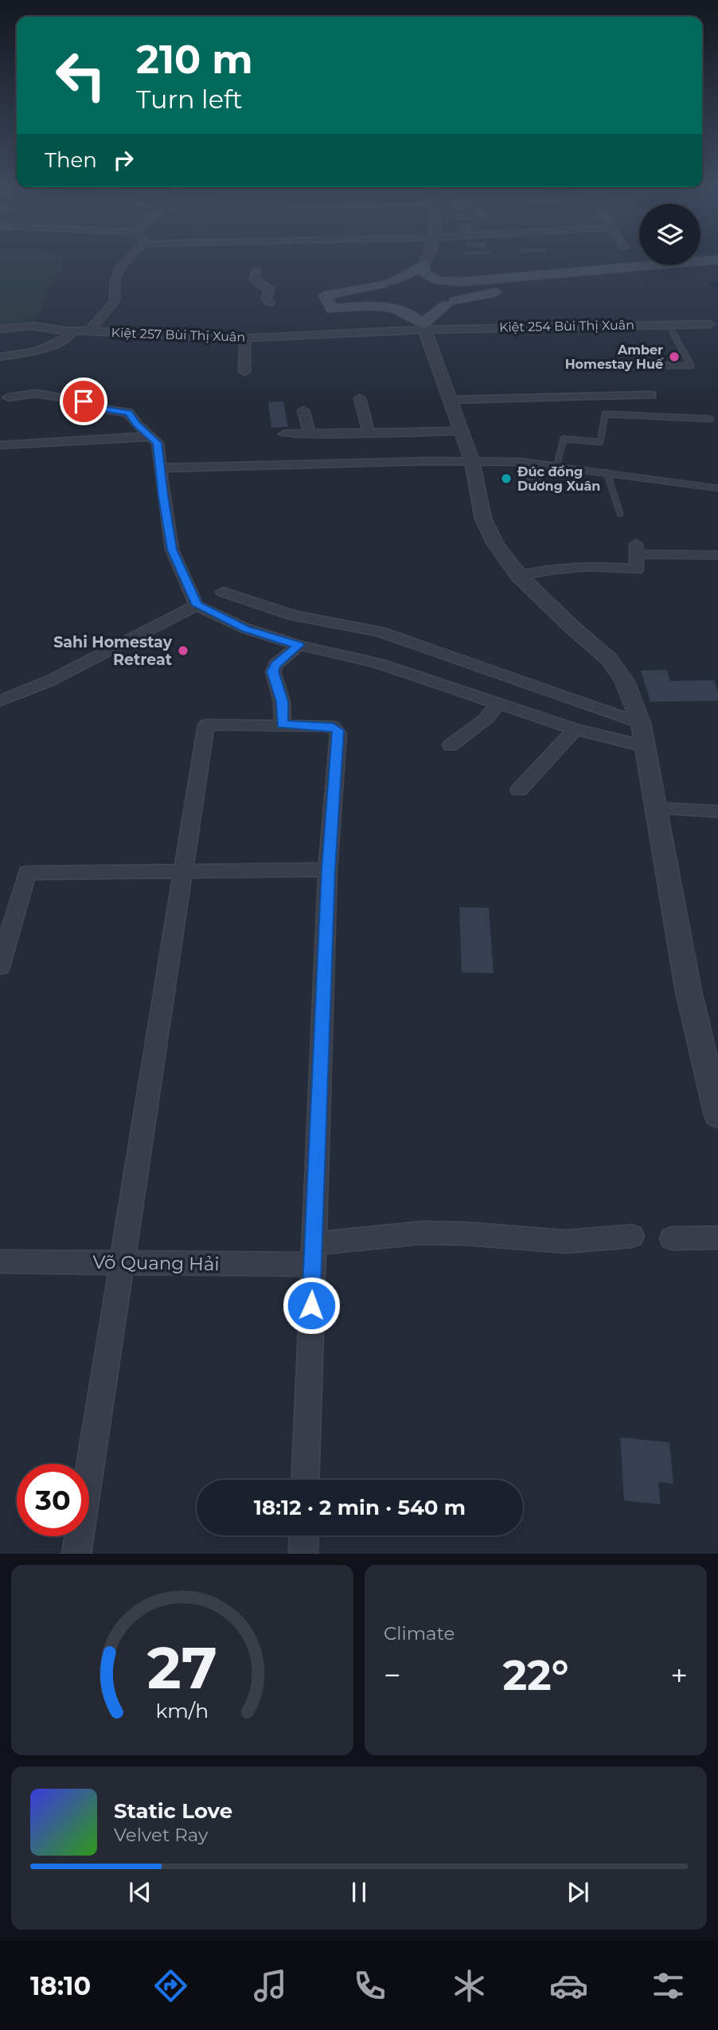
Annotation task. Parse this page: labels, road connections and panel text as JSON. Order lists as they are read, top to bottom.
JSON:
{
  "streets": {
    "street": ["Kiệt 254 Bùi Thị Xuân", "Kiệt 257 Bùi Thị Xuân", "Võ Quang Hải"]
  },
  "crossings": [
    ["Kiệt 254 Bùi Thị Xuân", "Kiệt 257 Bùi Thị Xuân"]
  ],
  "places": ["Amber Homestay Huế", "Đúc đồng Dương Xuân", "Sahi Homestay Retreat"],
  "page": {
    "turn": ["210 m", "Turn left"],
    "then": "Then",
    "limit": "30",
    "trip": "18:12 · 2 min · 540 m",
    "tile": "Climate",
    "heat": ["−", "22°", "+"],
    "song": ["Static Love", "Velvet Ray"],
    "tabs": "18:10",
    "gauge": ["27", "km/h"]
  }
}
